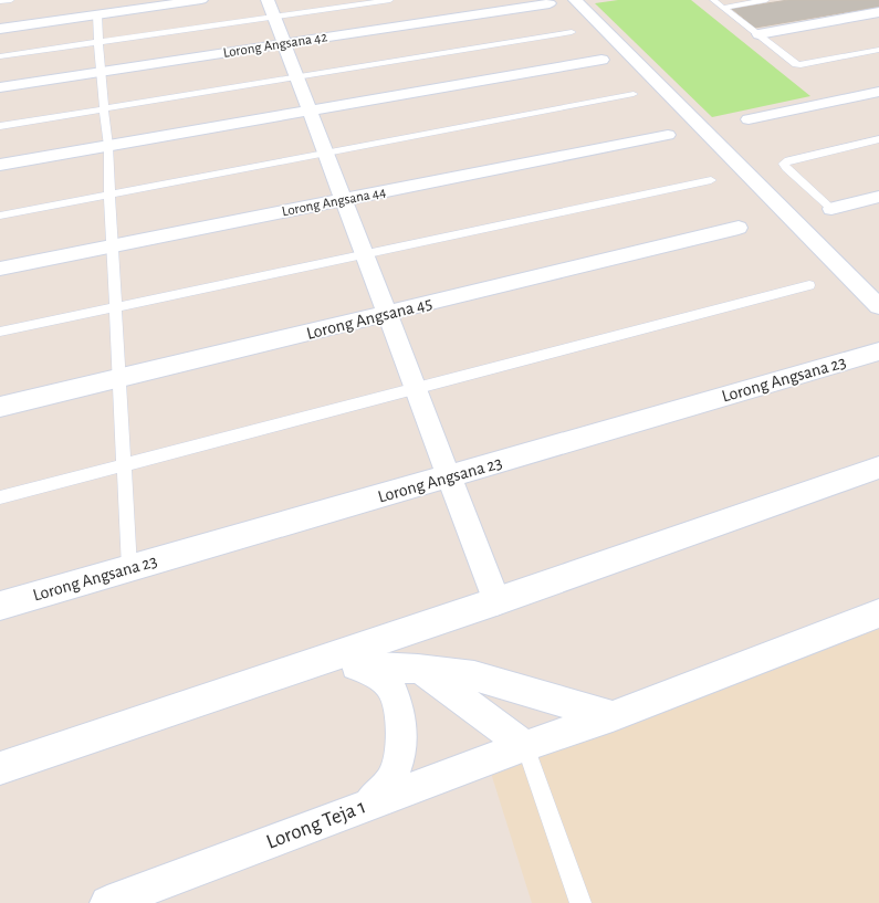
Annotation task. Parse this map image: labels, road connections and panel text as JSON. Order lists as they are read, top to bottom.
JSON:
{
  "streets": {
    "street": [
      "Lorong Angsana 42",
      "Lorong Angsana 44",
      "Lorong Angsana 45",
      "Lorong Angsana 23",
      "Lorong Teja 1"
    ]
  }
}
